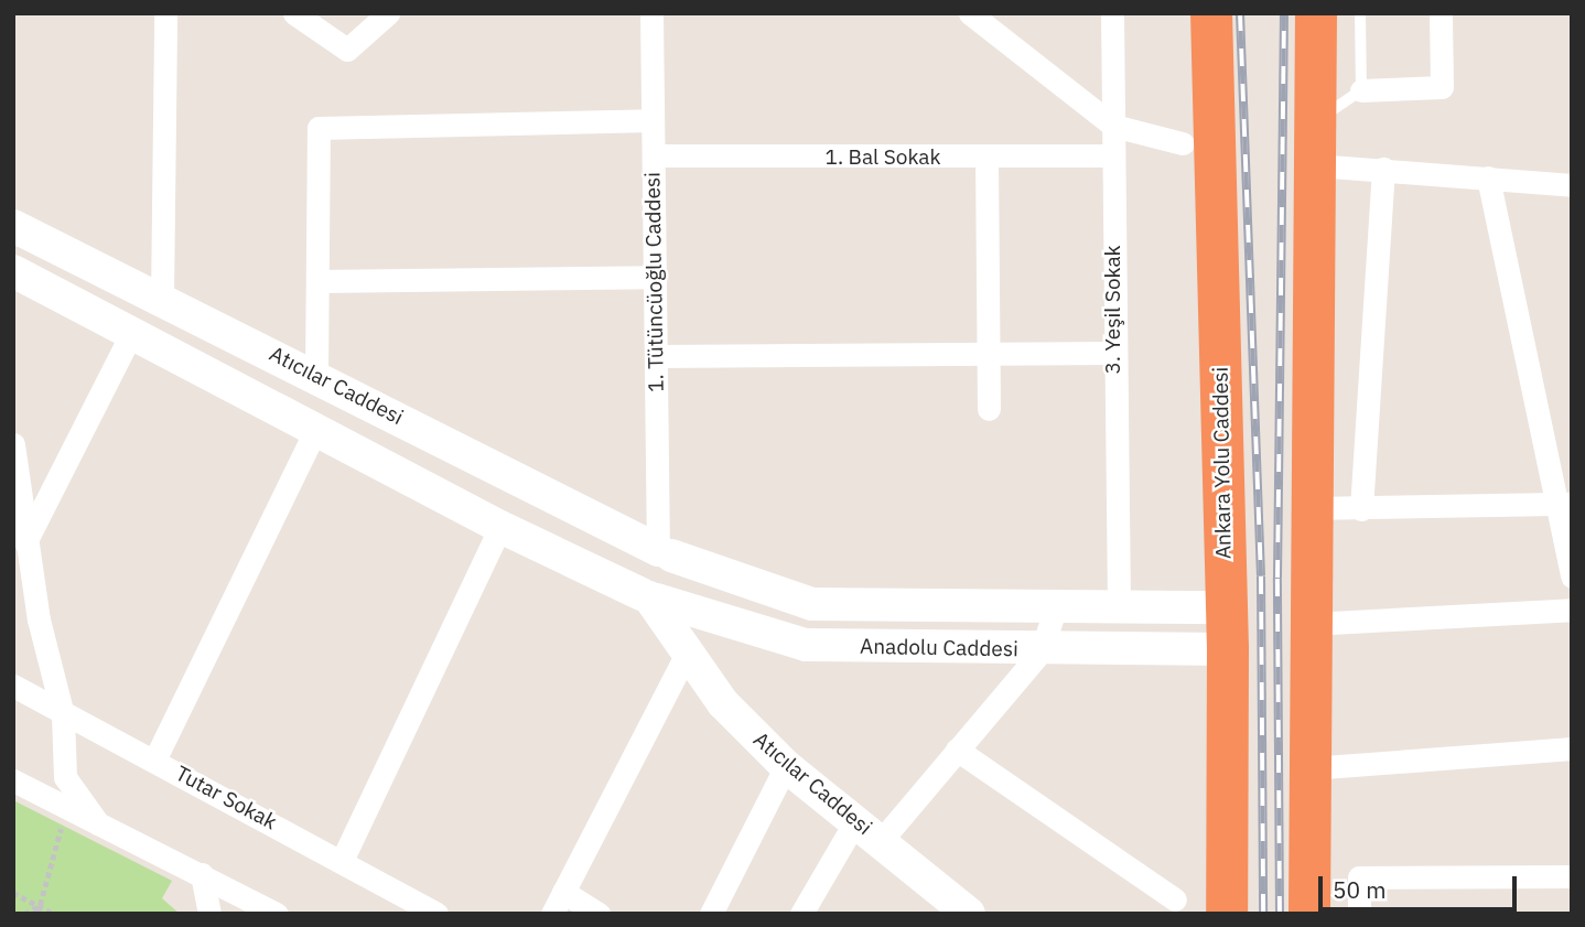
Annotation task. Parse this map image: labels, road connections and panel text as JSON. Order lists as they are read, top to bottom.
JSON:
{
  "streets": {
    "highway": ["Ankara Yolu Caddesi"],
    "main road": ["Atıcılar Caddesi", "Anadolu Caddesi"],
    "street": [
      "1. Bal Sokak",
      "1. Tütüncüoğlu Caddesi",
      "3. Yeşil Sokak",
      "Tutar Sokak"
    ]
  },
  "crossings": [
    ["1. Bal Sokak", "1. Tütüncüoğlu Caddesi"],
    ["1. Bal Sokak", "3. Yeşil Sokak"],
    ["1. Tütüncüoğlu Caddesi", "Atıcılar Caddesi"],
    ["1. Tütüncüoğlu Caddesi", "Anadolu Caddesi"],
    ["3. Yeşil Sokak", "Anadolu Caddesi"],
    ["Atıcılar Caddesi", "Anadolu Caddesi"],
    ["Ankara Yolu Caddesi", "Anadolu Caddesi"]
  ],
  "scale_bar": "50 m"
}
